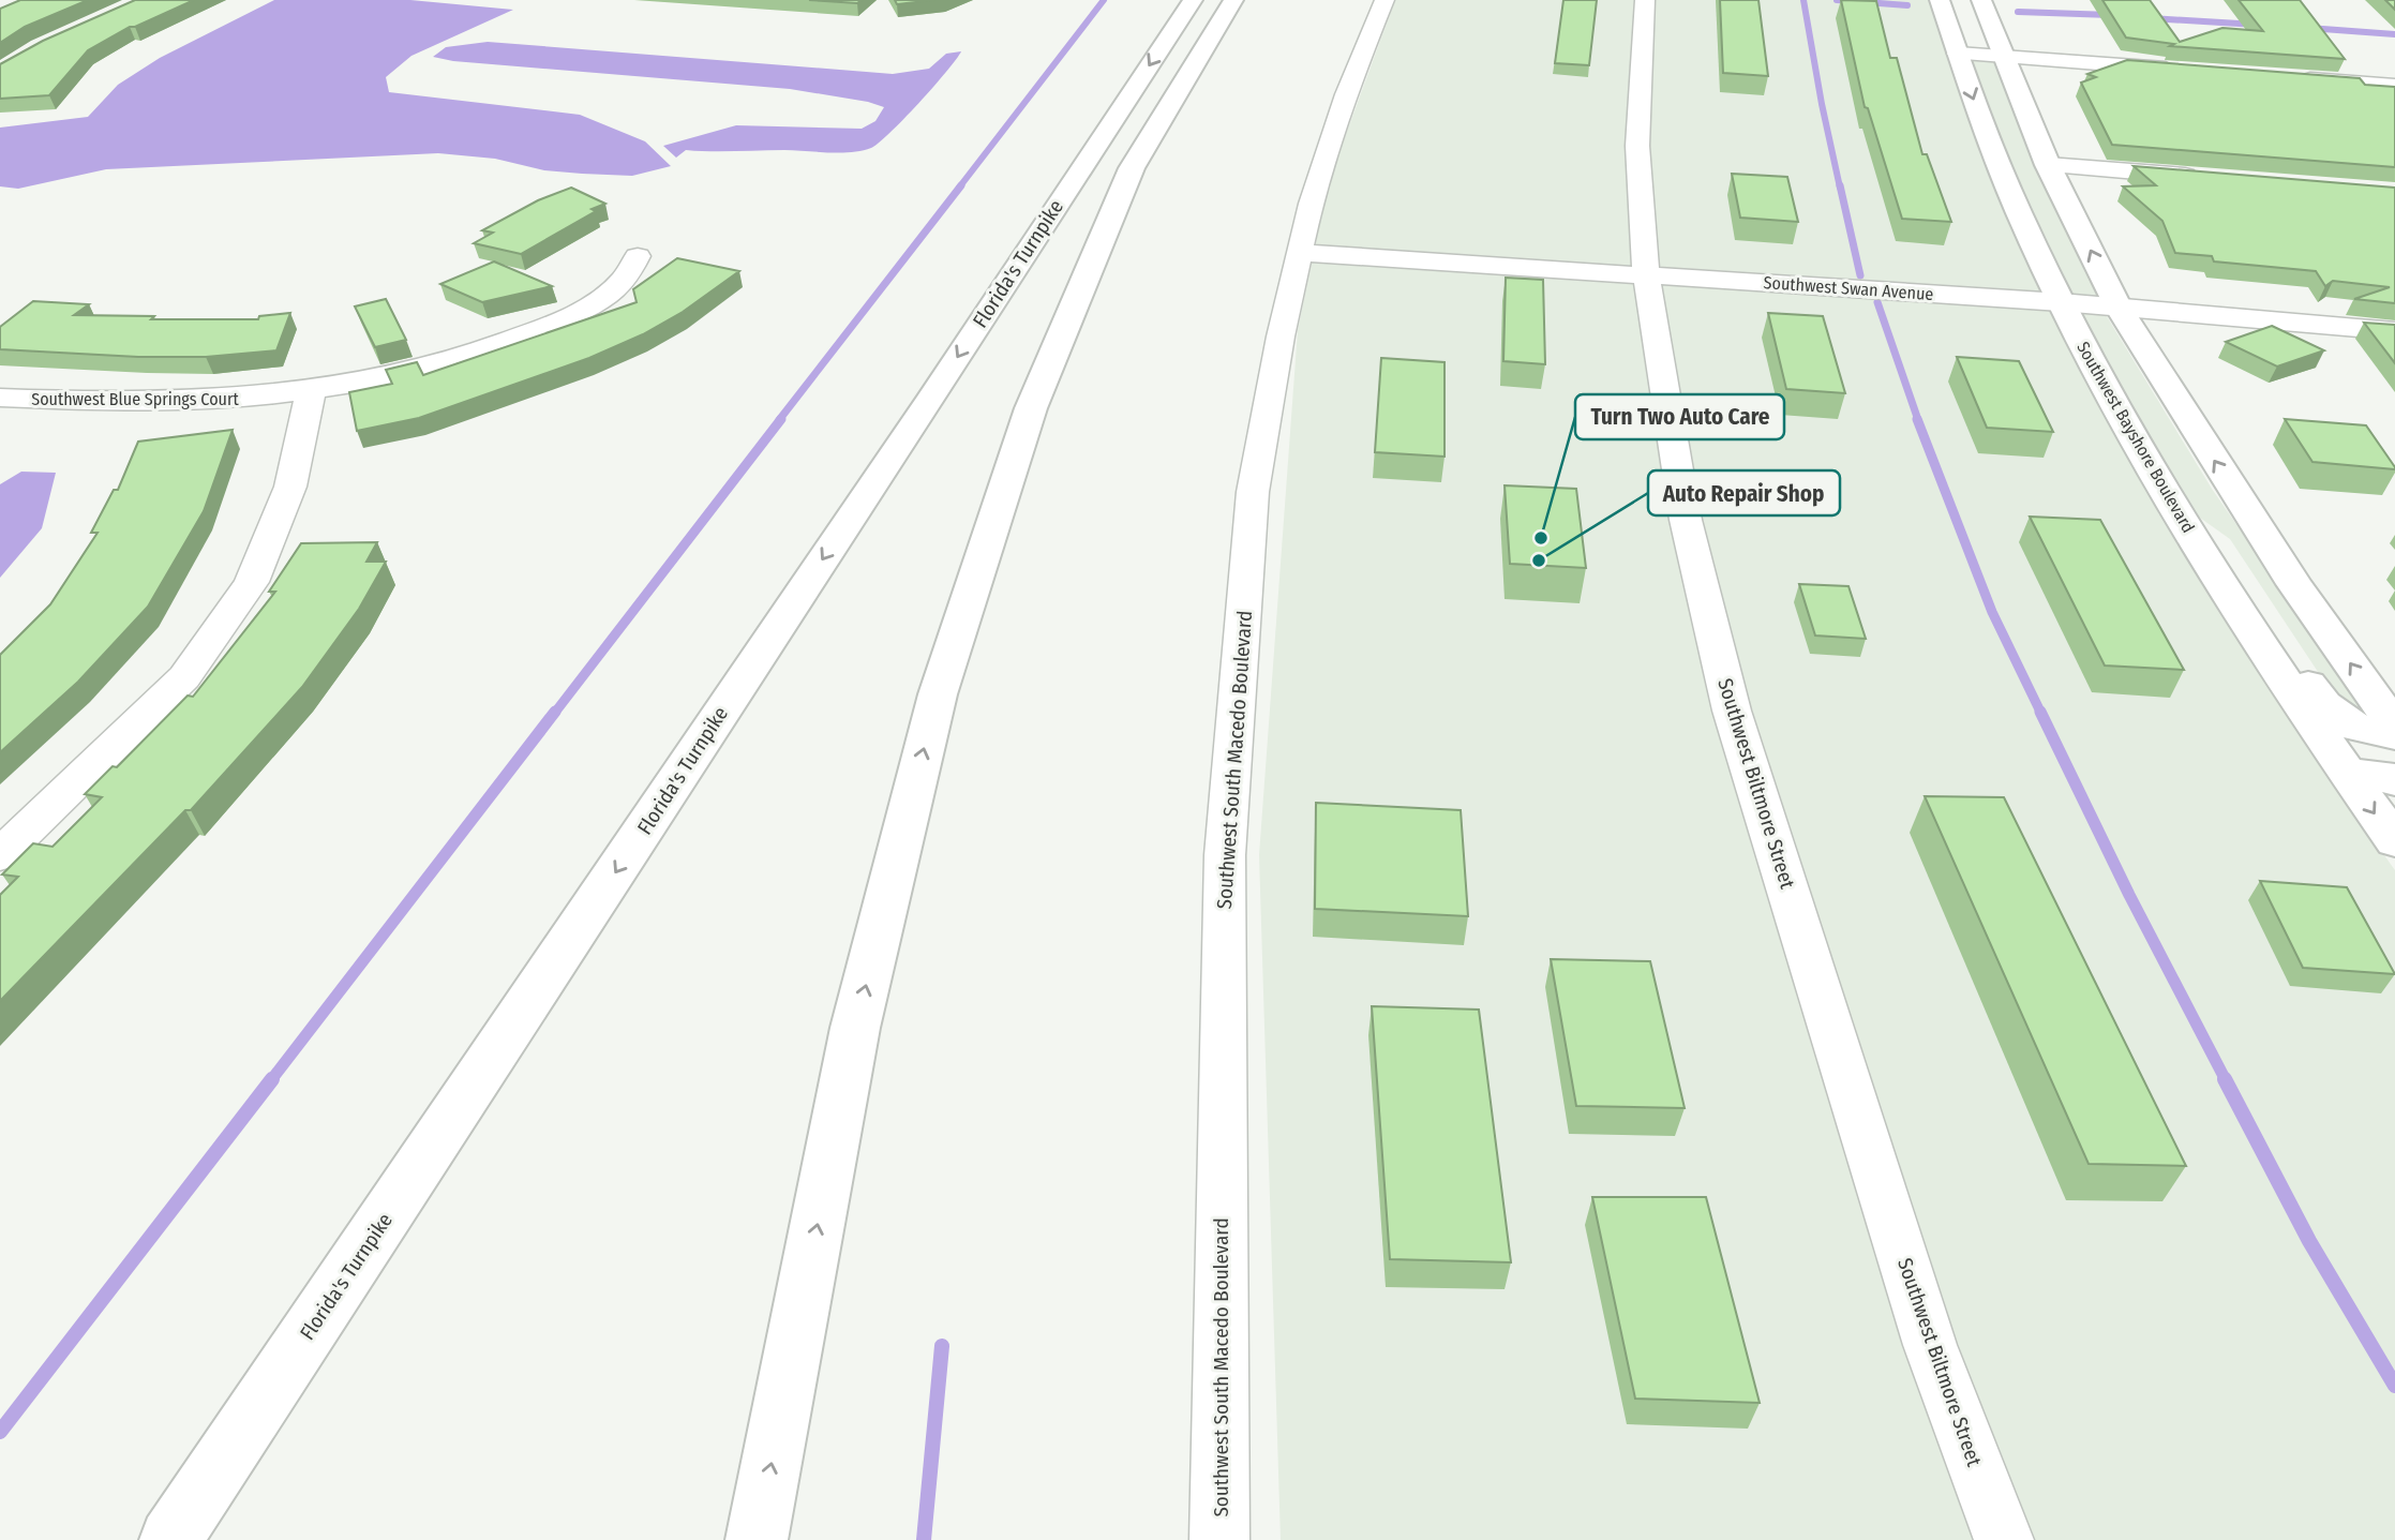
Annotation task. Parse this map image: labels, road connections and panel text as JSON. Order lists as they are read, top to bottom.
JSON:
{
  "streets": {
    "main road": ["Florida's Turnpike", "Southwest Bayshore Boulevard"],
    "street": [
      "Southwest Swan Avenue",
      "Southwest Blue Springs Court",
      "Southwest South Macedo Boulevard",
      "Southwest Biltmore Street"
    ]
  },
  "crossings": [
    ["Southwest Swan Avenue", "Southwest Bayshore Boulevard"],
    ["Southwest Swan Avenue", "Southwest South Macedo Boulevard"],
    ["Southwest Swan Avenue", "Southwest Biltmore Street"]
  ],
  "places": ["Turn Two Auto Care", "Auto Repair Shop"]
}
